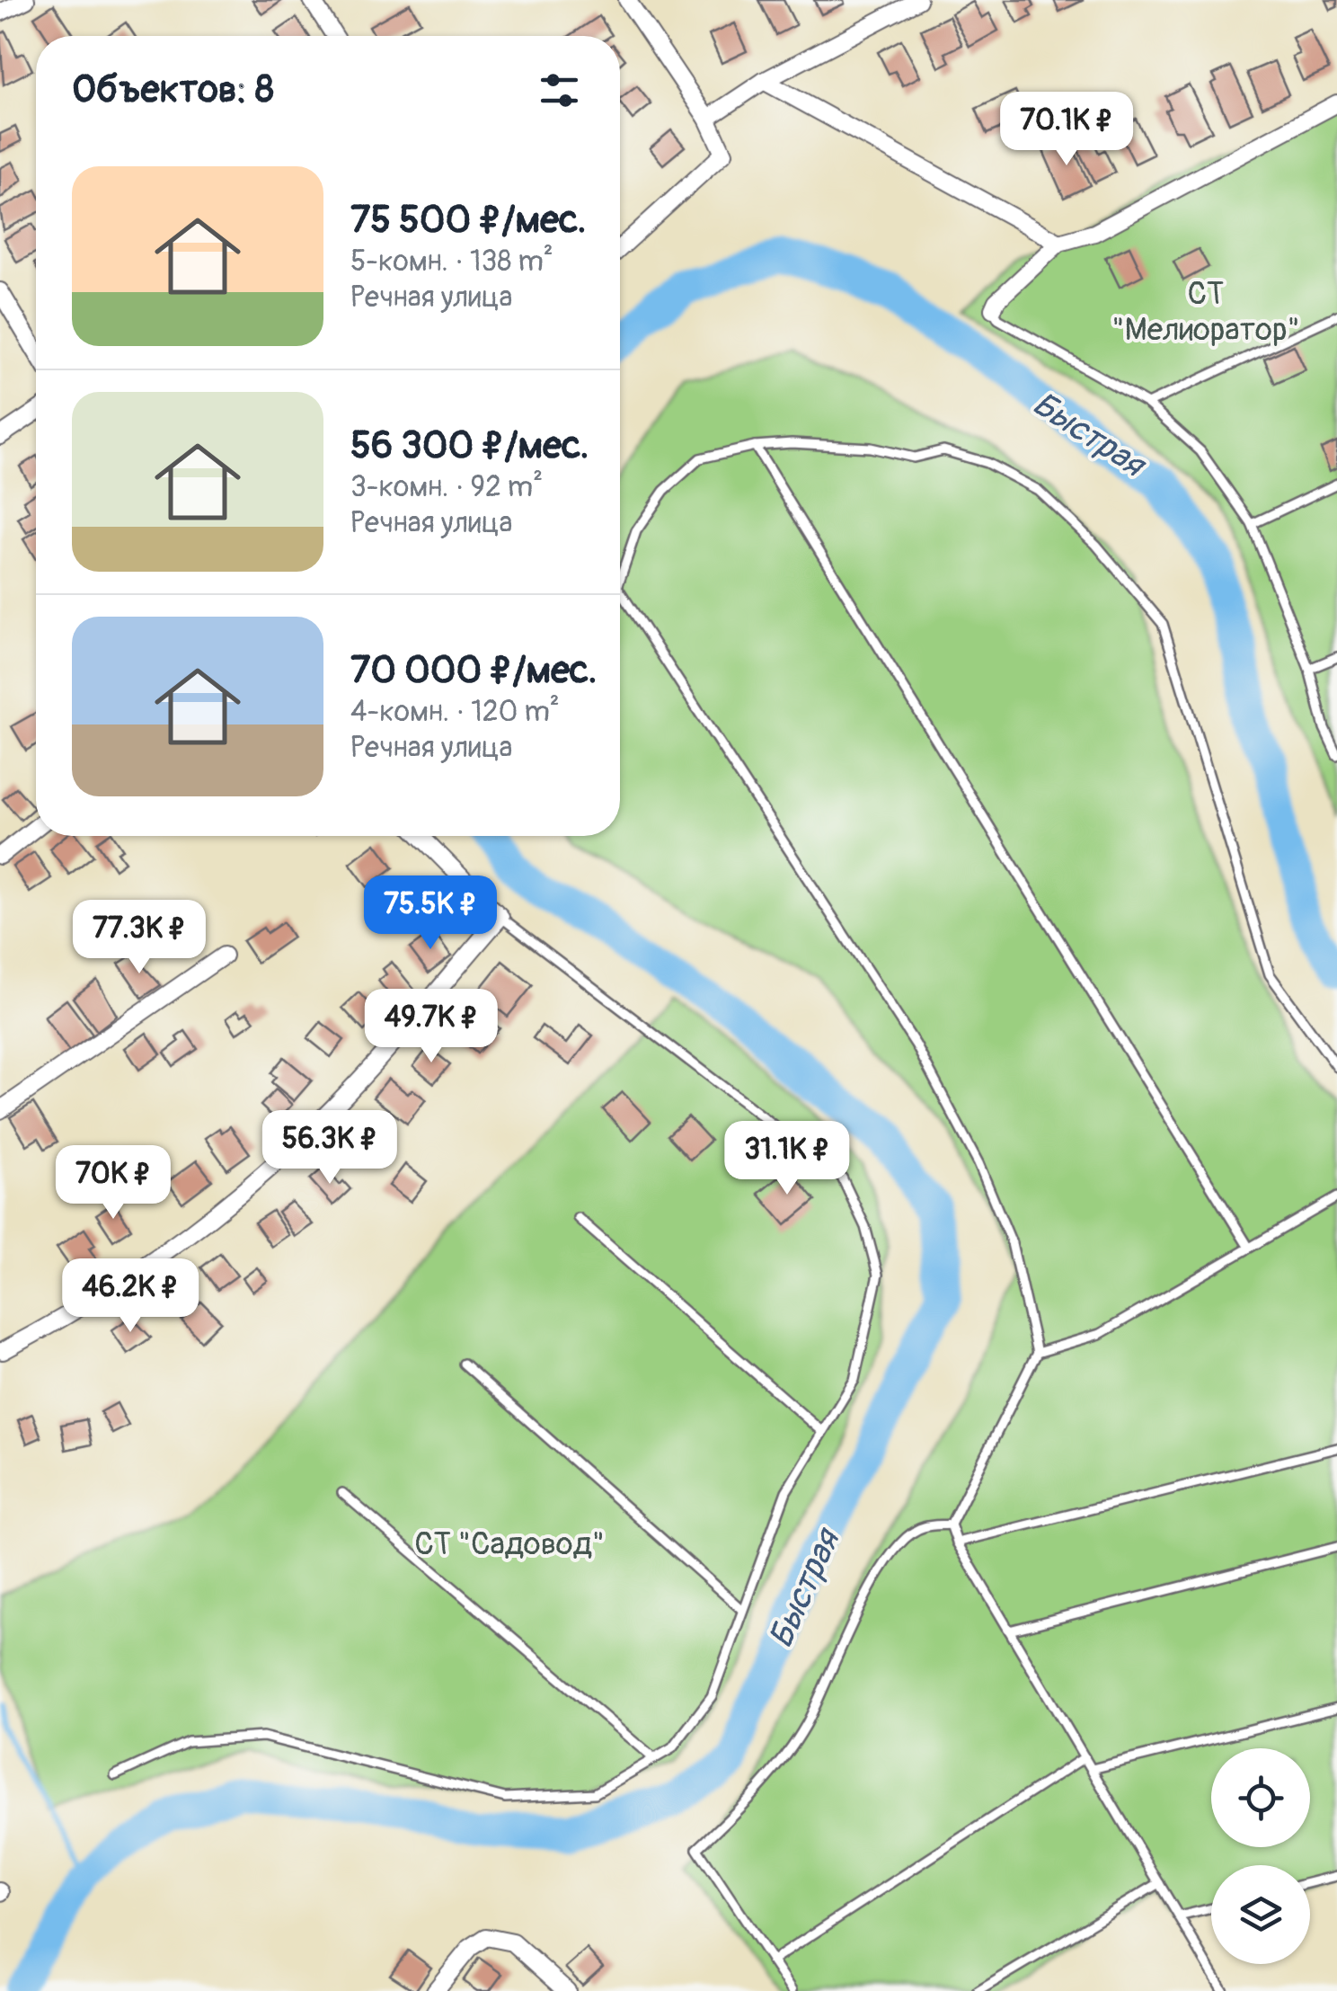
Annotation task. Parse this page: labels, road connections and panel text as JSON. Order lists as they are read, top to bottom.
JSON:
{
  "water": ["Быстрая"],
  "parks": ["СТ \"Мелиоратор\"", "СТ \"Садовод\""],
  "page": {
    "heading": "Объектов: 8",
    "price": [
      "70.1K ₽",
      "75.5K ₽",
      "77.3K ₽",
      "49.7K ₽",
      "56.3K ₽",
      "31.1K ₽",
      "70K ₽",
      "46.2K ₽"
    ],
    "list": [
      {
        "name": "75 500 ₽/мес.",
        "note": "5-комн. · 138 m² · Речная улица"
      },
      {
        "name": "56 300 ₽/мес.",
        "note": "3-комн. · 92 m² · Речная улица"
      },
      {
        "name": "70 000 ₽/мес.",
        "note": "4-комн. · 120 m² · Речная улица"
      }
    ]
  }
}
